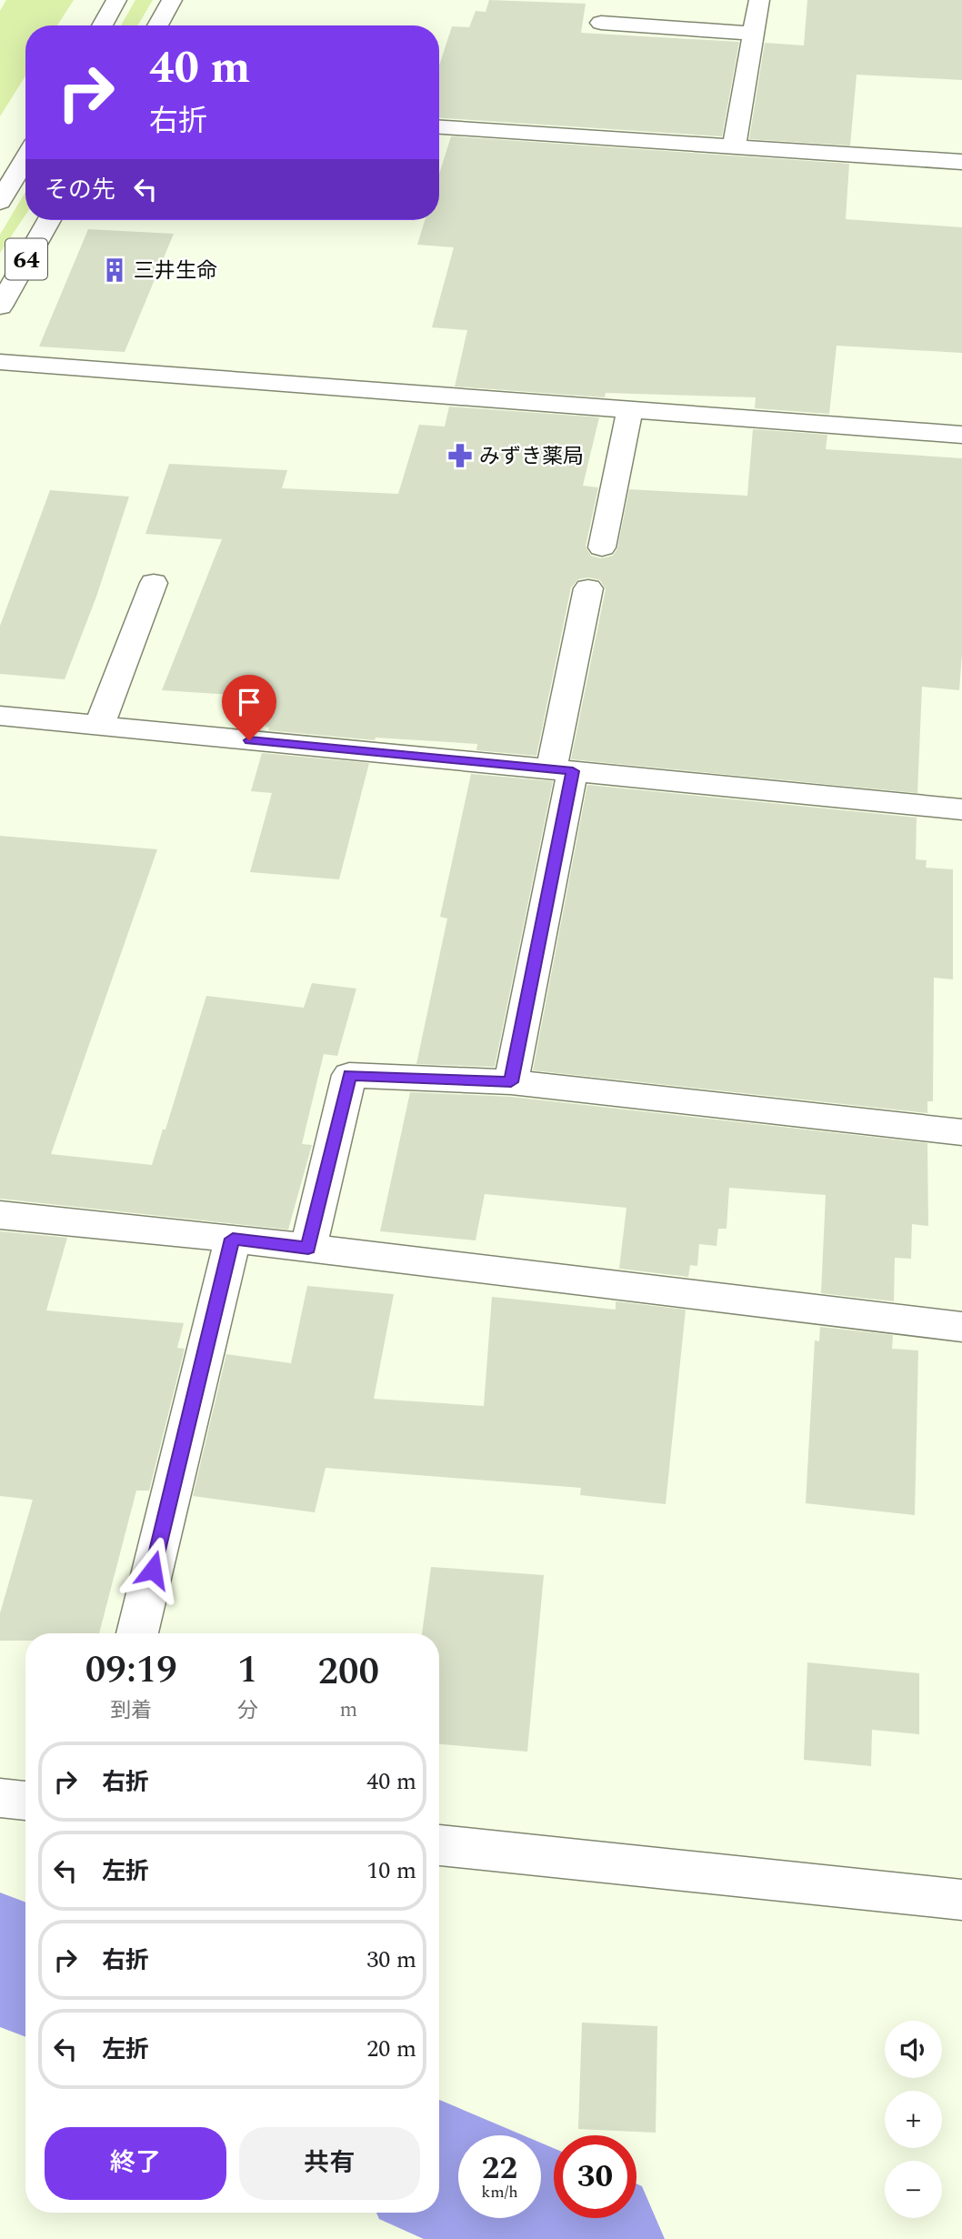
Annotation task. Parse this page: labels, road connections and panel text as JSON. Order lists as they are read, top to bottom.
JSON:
{
  "streets": {
    "street": ["64"]
  },
  "places": {
    "building": ["三井生命"],
    "pharmacy": ["みずき薬局"]
  },
  "page": {
    "turn": ["40 m", "右折"],
    "then": "その先",
    "eta": [
      "09:19",
      "到着",
      "1",
      "分",
      "200",
      "m"
    ],
    "list": [
      {
        "name": "右折",
        "value": "40 m"
      },
      {
        "name": "左折",
        "value": "10 m"
      },
      {
        "name": "右折",
        "value": "30 m"
      },
      {
        "name": "左折",
        "value": "20 m"
      }
    ],
    "map_buttons": ["+", "−"],
    "buttons": ["終了", "共有"],
    "speed": "22 km/h",
    "limit": "30"
  }
}
